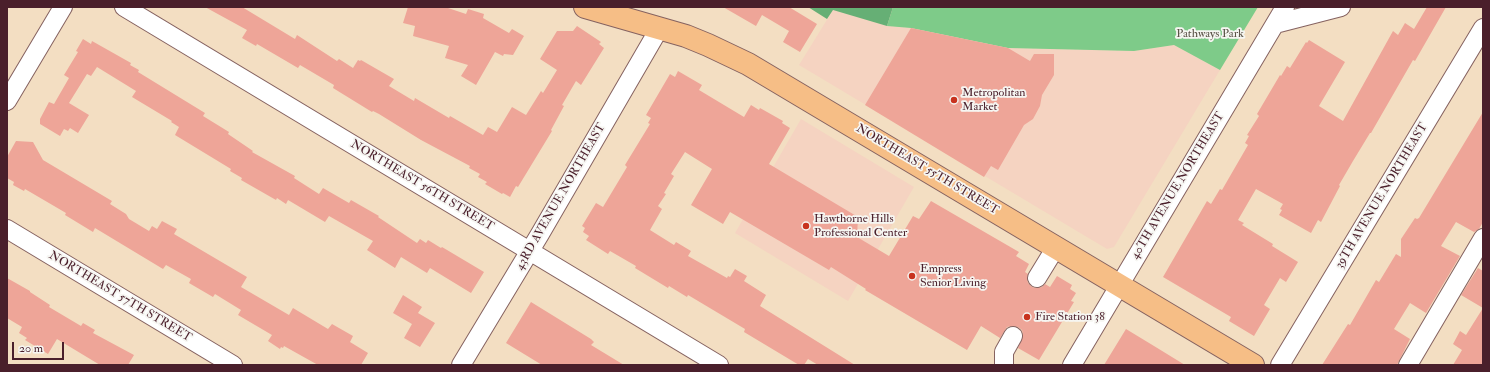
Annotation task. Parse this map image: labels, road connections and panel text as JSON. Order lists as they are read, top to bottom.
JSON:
{
  "streets": {
    "main road": ["NORTHEAST 55TH STREET"],
    "street": [
      "NORTHEAST 56TH STREET",
      "40TH AVENUE NORTHEAST",
      "39TH AVENUE NORTHEAST",
      "43RD AVENUE NORTHEAST",
      "NORTHEAST 57TH STREET"
    ]
  },
  "crossings": [
    ["NORTHEAST 55TH STREET", "40TH AVENUE NORTHEAST"],
    ["NORTHEAST 55TH STREET", "43RD AVENUE NORTHEAST"],
    ["NORTHEAST 56TH STREET", "43RD AVENUE NORTHEAST"]
  ],
  "parks": ["Pathways Park"],
  "places": [
    "Metropolitan Market",
    "Hawthorne Hills Professional Center",
    "Empress Senior Living",
    "Fire Station 38"
  ],
  "scale_bar": "20 m"
}
